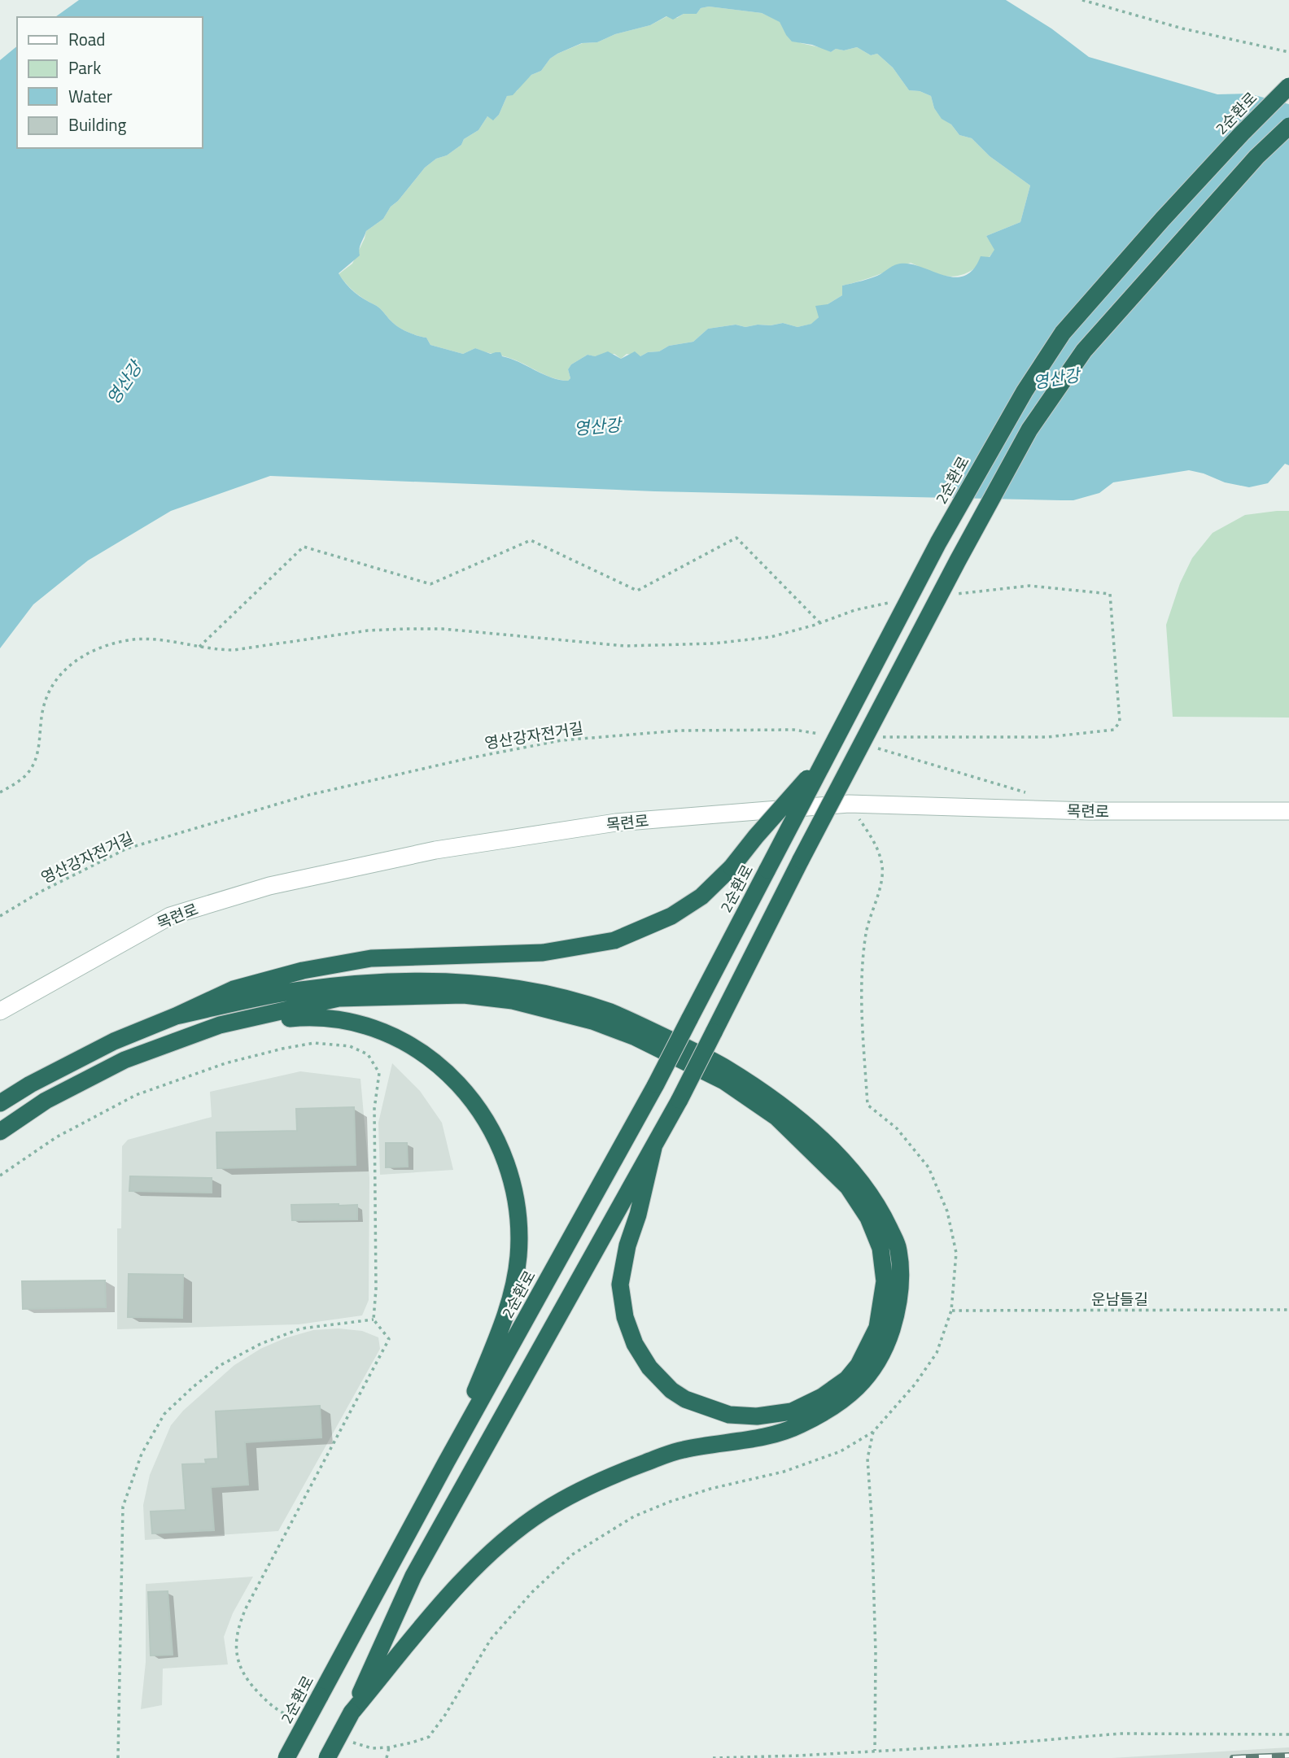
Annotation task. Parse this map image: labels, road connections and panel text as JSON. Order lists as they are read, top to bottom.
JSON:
{
  "streets": {
    "highway": ["2순환로"],
    "street": ["목련로"],
    "path": ["영산강자전거길", "운남들길"]
  },
  "water": ["영산강"],
  "legend": [
    "Road",
    "Park",
    "Water",
    "Building"
  ]
}
